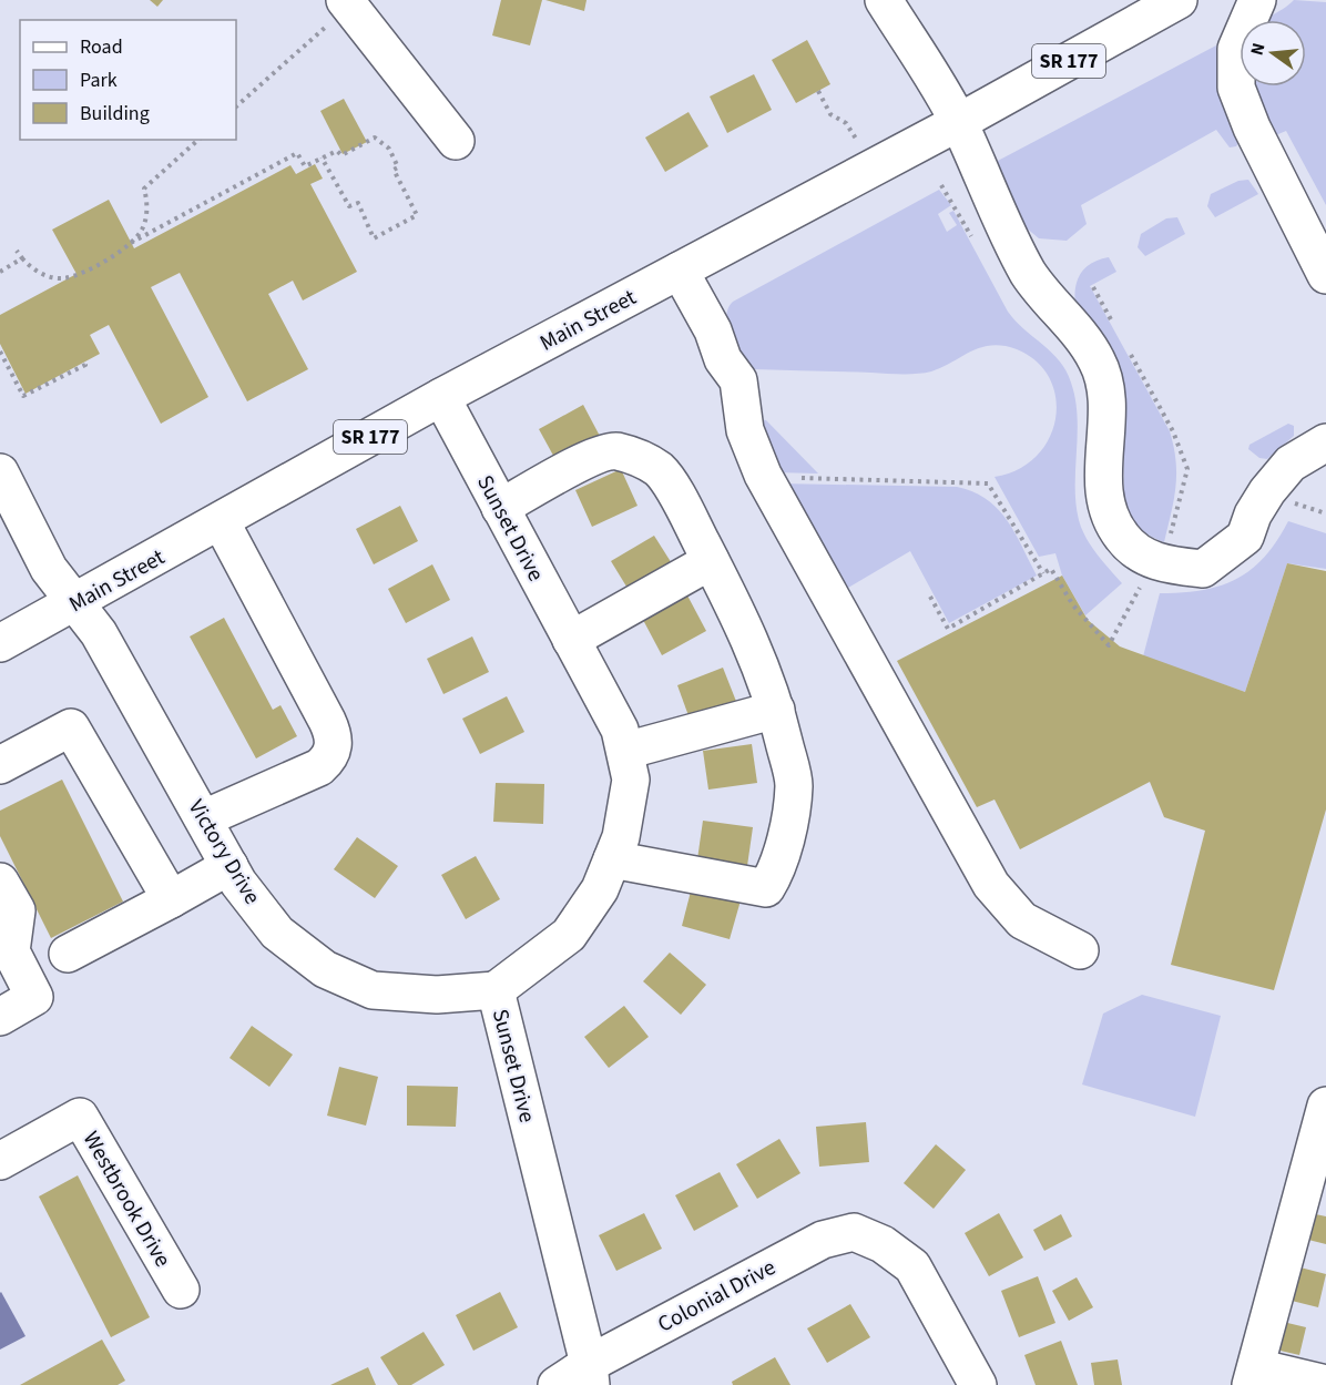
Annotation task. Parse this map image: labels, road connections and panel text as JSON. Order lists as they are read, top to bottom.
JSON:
{
  "streets": {
    "street": [
      "SR 177",
      "Main Street",
      "Sunset Drive",
      "Victory Drive",
      "Westbrook Drive",
      "Colonial Drive"
    ]
  },
  "crossings": [
    ["Main Street", "Sunset Drive"],
    ["Main Street", "Victory Drive"],
    ["Sunset Drive", "Victory Drive"],
    ["Sunset Drive", "Colonial Drive"]
  ],
  "legend": ["Road", "Park", "Building"],
  "north": "left"
}
